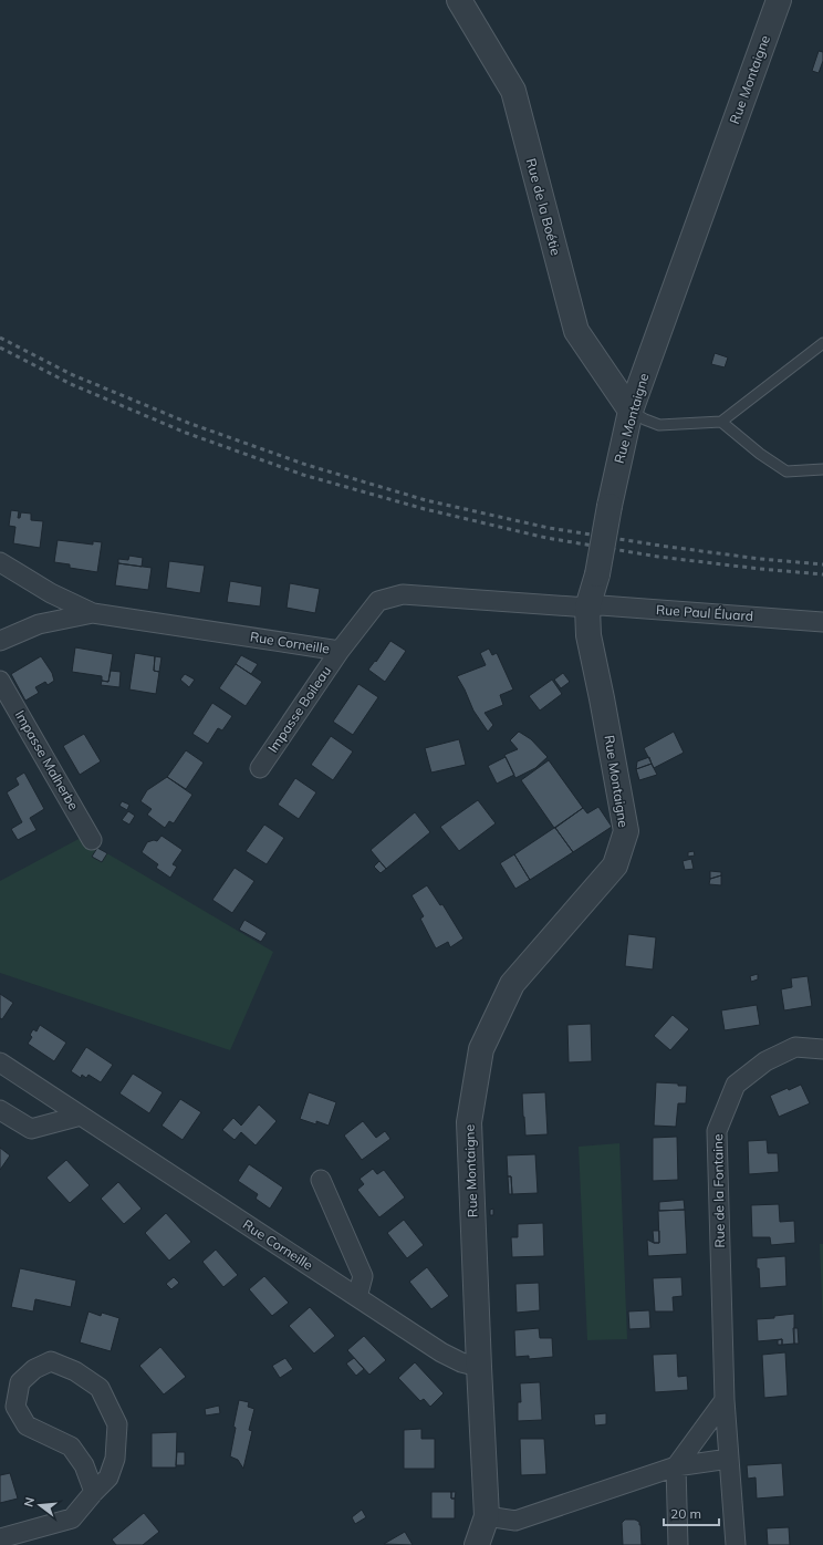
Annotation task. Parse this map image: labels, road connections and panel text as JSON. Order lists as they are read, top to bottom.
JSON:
{
  "streets": {
    "street": [
      "Rue Montaigne",
      "Rue de la Boétie",
      "Rue Paul Éluard",
      "Rue Corneille",
      "Impasse Boileau",
      "Impasse Malherbe",
      "Rue de la Fontaine"
    ]
  },
  "crossings": [
    ["Rue Montaigne", "Rue de la Boétie"],
    ["Rue Montaigne", "Rue Paul Éluard"],
    ["Rue Montaigne", "Rue Corneille"],
    ["Rue Paul Éluard", "Rue Corneille"],
    ["Rue Corneille", "Impasse Boileau"]
  ],
  "scale_bar": "20 m",
  "north": "left"
}
